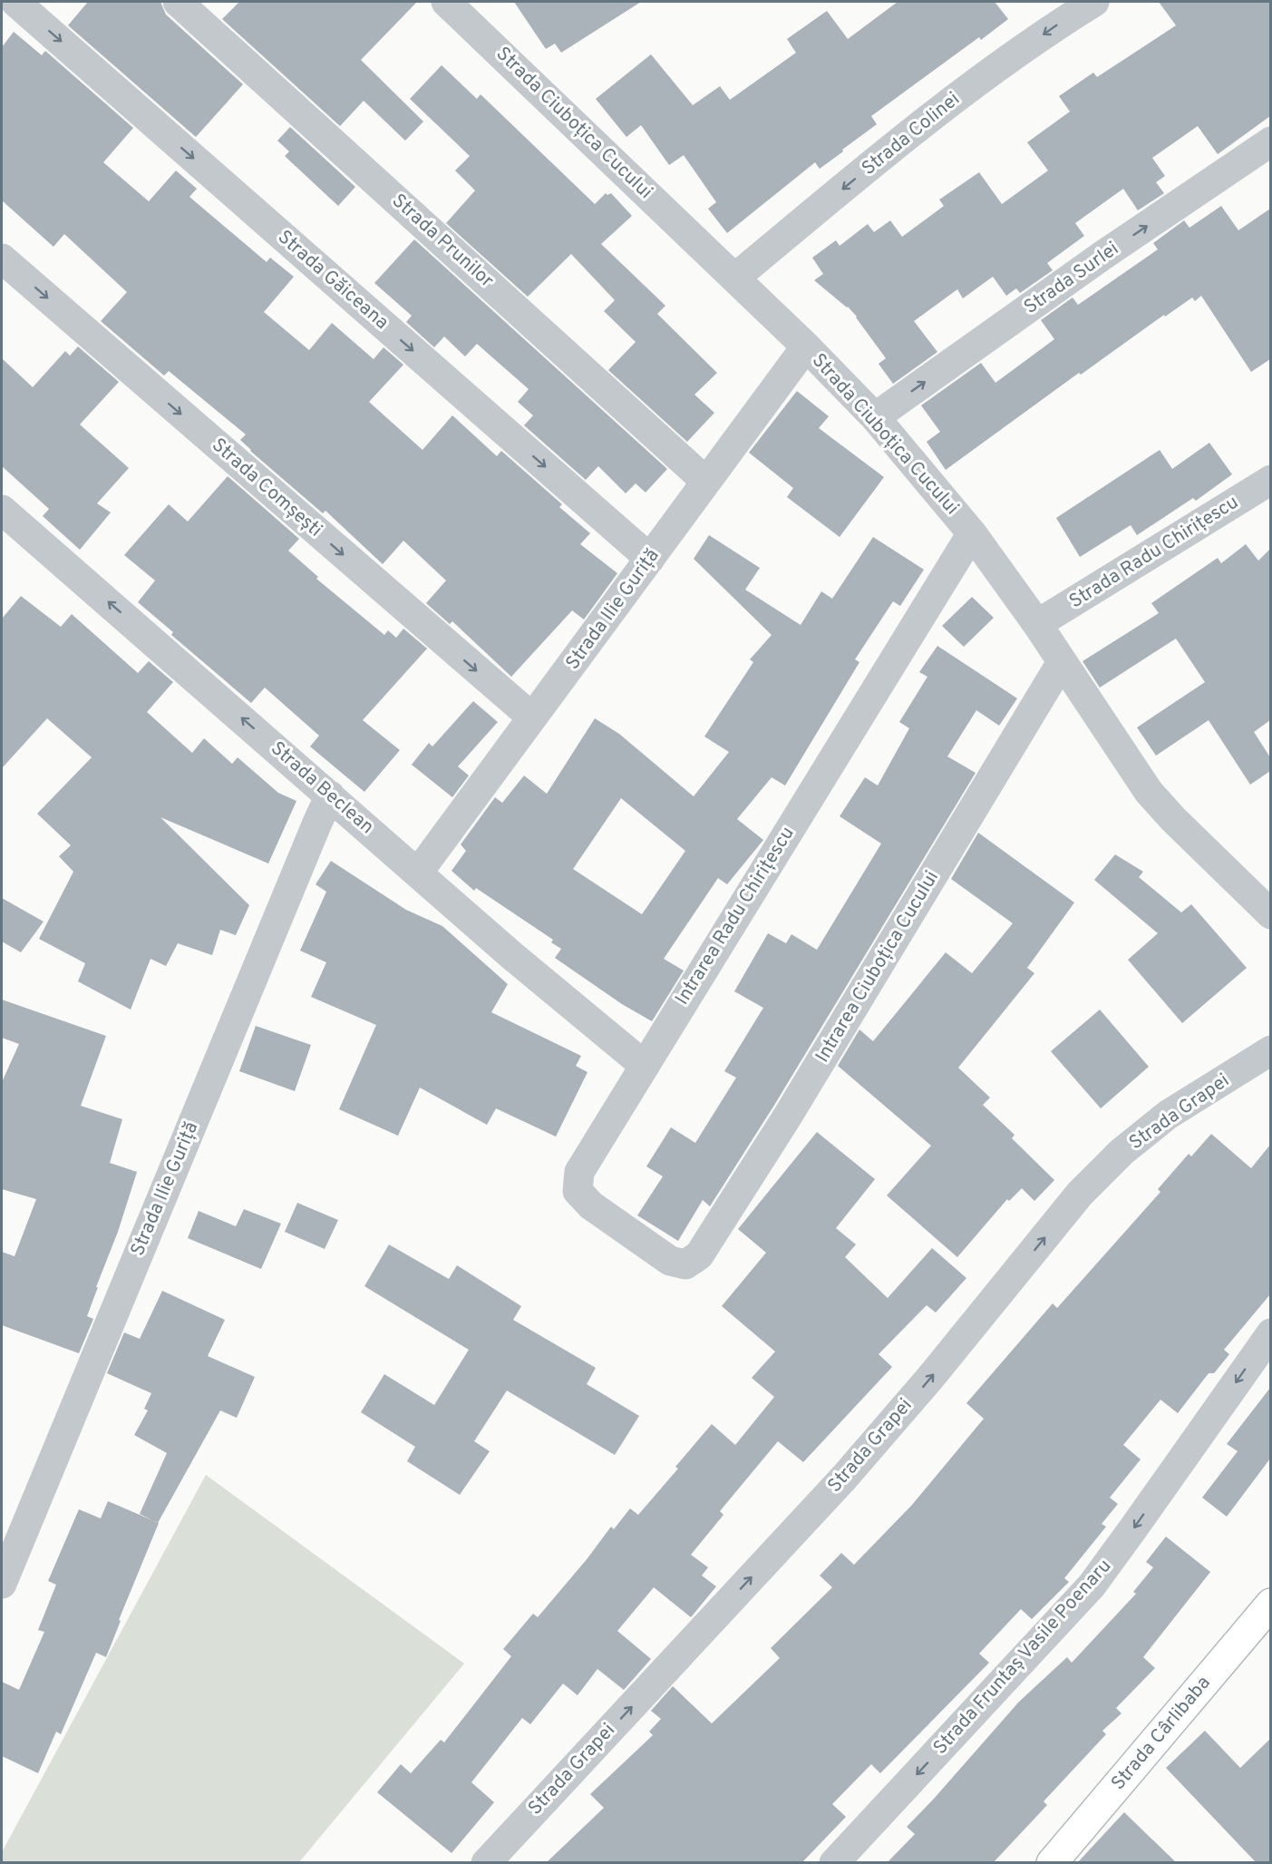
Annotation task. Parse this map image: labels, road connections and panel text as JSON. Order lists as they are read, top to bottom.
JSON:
{
  "streets": {
    "street": [
      "Strada Ciuboțica Cucului",
      "Strada Colinei",
      "Strada Prunilor",
      "Strada Surlei",
      "Strada Găiceana",
      "Strada Comșești",
      "Strada Radu Chirițescu",
      "Strada Ilie Guriță",
      "Strada Beclean",
      "Intrarea Radu Chirițescu",
      "Intrarea Ciuboțica Cucului",
      "Strada Grapei",
      "Strada Fruntaș Vasile Poenaru",
      "Strada Cârlibaba"
    ]
  },
  "crossings": [
    ["Strada Ciuboțica Cucului", "Strada Colinei"],
    ["Strada Ciuboțica Cucului", "Strada Surlei"],
    ["Strada Ciuboțica Cucului", "Strada Radu Chirițescu"],
    ["Strada Ciuboțica Cucului", "Strada Ilie Guriță"],
    ["Strada Ciuboțica Cucului", "Intrarea Radu Chirițescu"],
    ["Strada Ciuboțica Cucului", "Intrarea Ciuboțica Cucului"],
    ["Strada Prunilor", "Strada Ilie Guriță"],
    ["Strada Găiceana", "Strada Ilie Guriță"],
    ["Strada Comșești", "Strada Ilie Guriță"],
    ["Strada Ilie Guriță", "Strada Beclean"],
    ["Strada Beclean", "Intrarea Radu Chirițescu"],
    ["Intrarea Radu Chirițescu", "Intrarea Ciuboțica Cucului"]
  ],
  "one_way": [
    "Strada Colinei",
    "Strada Surlei",
    "Strada Găiceana",
    "Strada Comșești",
    "Strada Beclean",
    "Strada Grapei",
    "Strada Fruntaș Vasile Poenaru"
  ]
}
